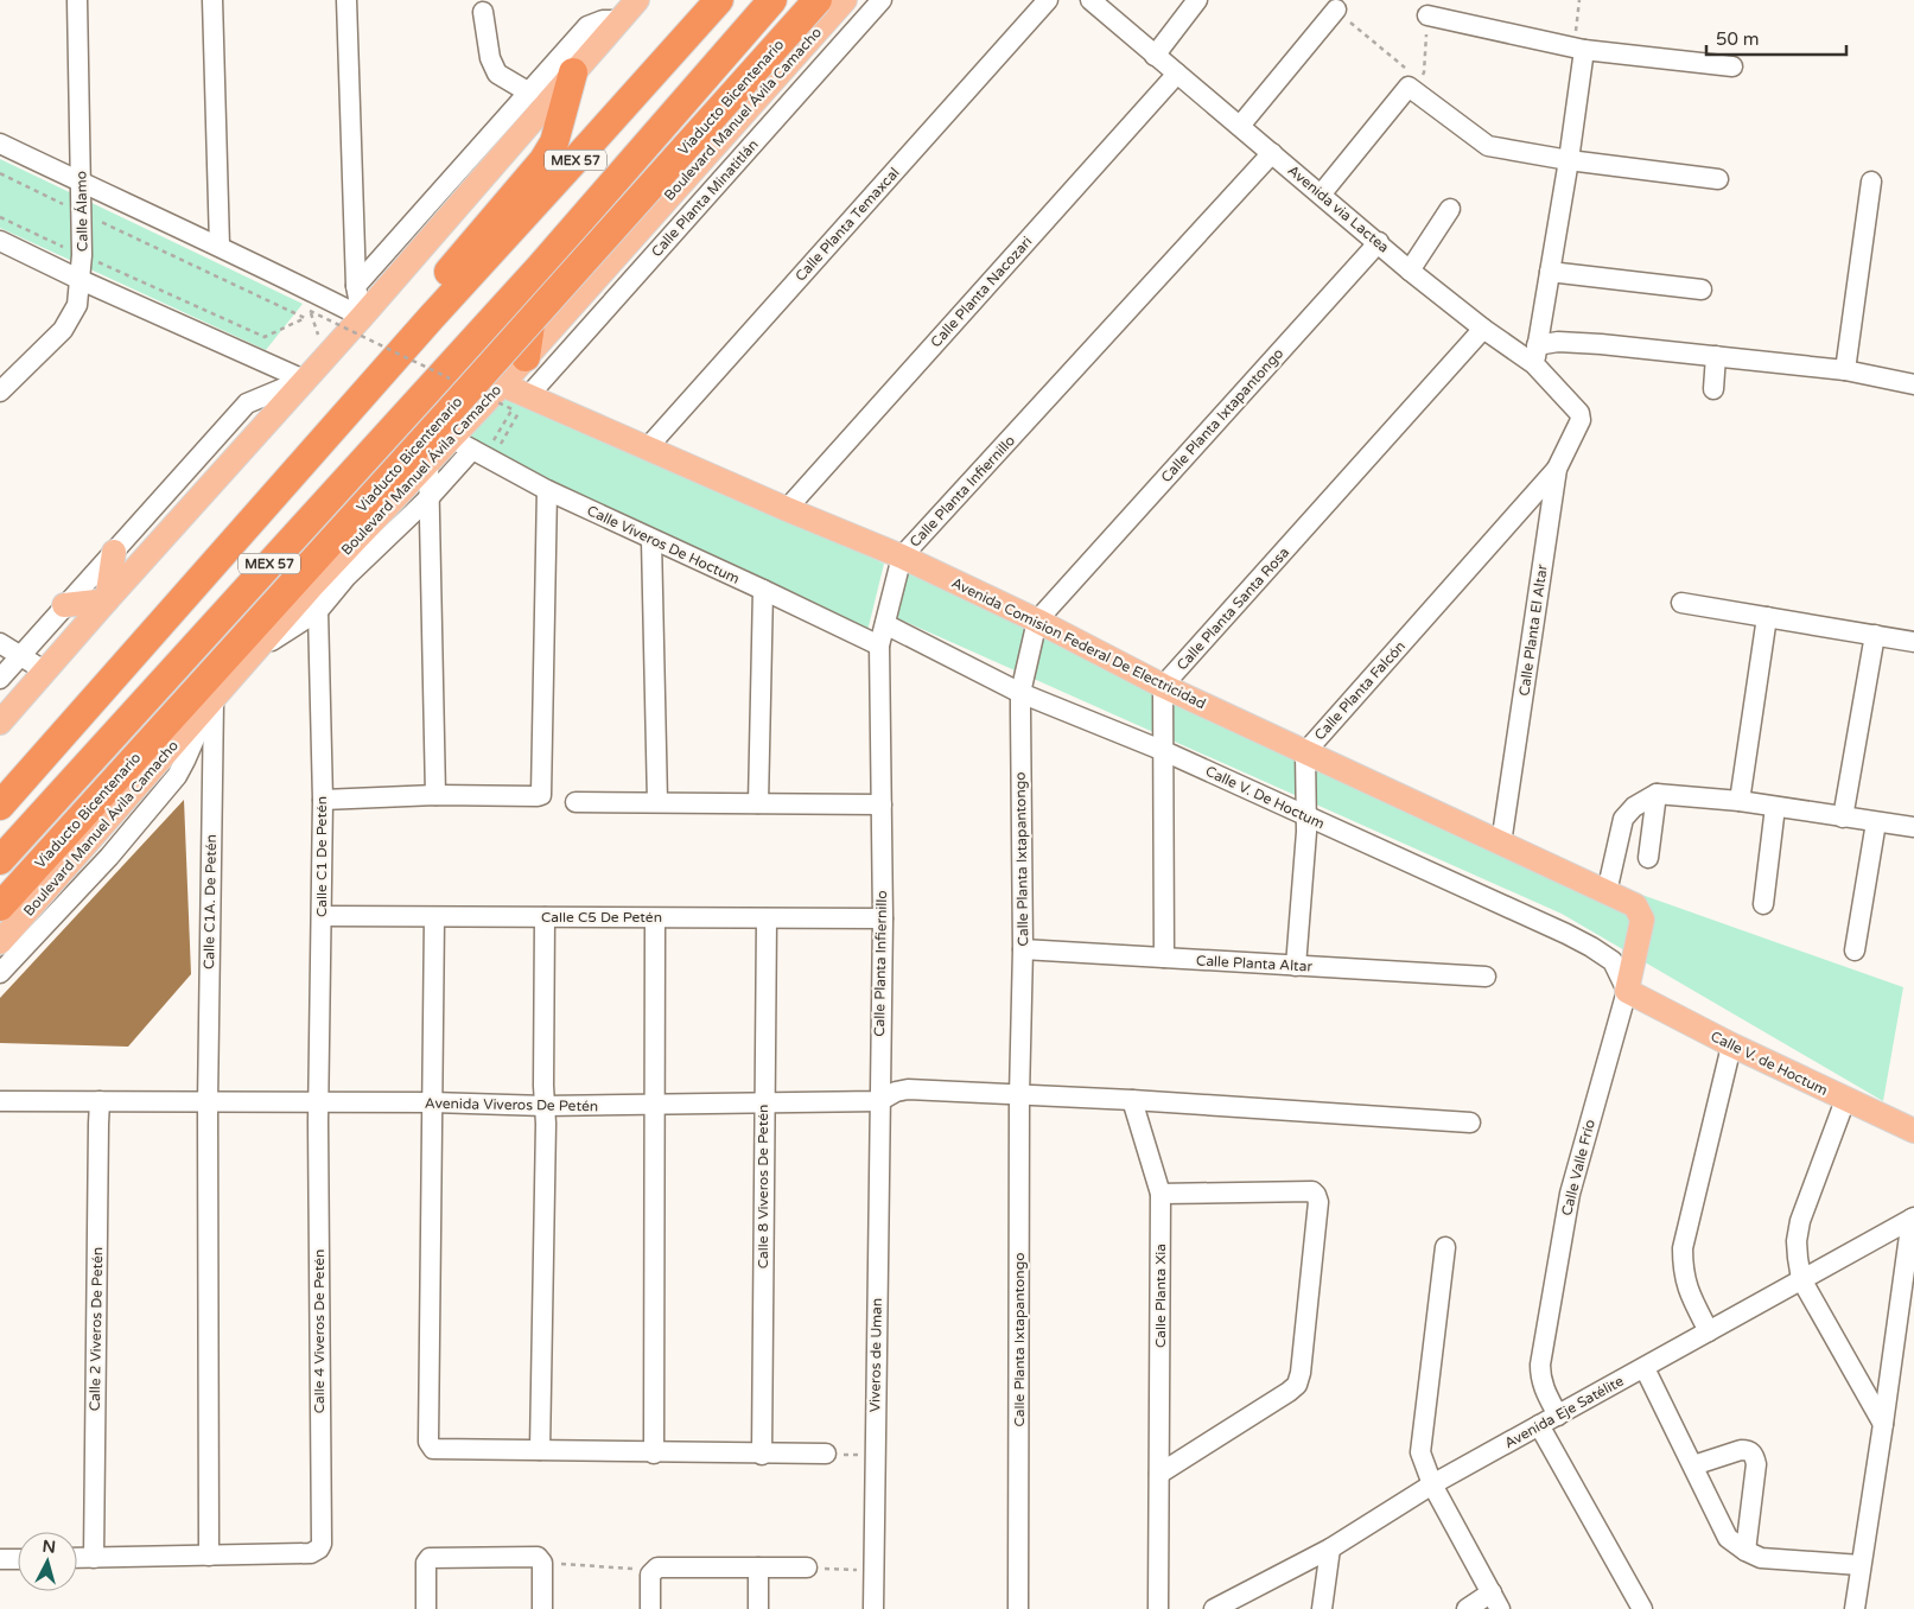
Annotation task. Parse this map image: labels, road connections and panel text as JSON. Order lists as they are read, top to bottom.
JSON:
{
  "streets": {
    "highway": ["Viaducto Bicentenario", "MEX 57"],
    "main road": [
      "Boulevard Manuel Ávila Camacho",
      "Avenida Comision Federal De Electricidad",
      "Calle V. de Hoctum",
      "Calle Valle Frío"
    ],
    "street": [
      "Calle Planta Minatitlán",
      "Avenida via Lactea",
      "Calle Álamo",
      "Calle Planta Temaxcal",
      "Calle Planta Nacozari",
      "Calle Planta Ixtapantongo",
      "Calle Planta Infiernillo",
      "Calle Viveros De Hoctum",
      "Calle Planta Santa Rosa",
      "Calle Planta El Altar",
      "Calle Planta Falcón",
      "Calle V. De Hoctum",
      "Calle C1 De Petén",
      "Calle C1A. De Petén",
      "Calle C5 De Petén",
      "Calle Planta Altar",
      "Avenida Viveros De Petén",
      "Calle 8 Viveros De Petén",
      "Calle Planta Xia",
      "Calle 2 Viveros De Petén",
      "Calle 4 Viveros De Petén",
      "Viveros de Uman",
      "Avenida Eje Satélite"
    ]
  },
  "crossings": [
    ["Boulevard Manuel Ávila Camacho", "Calle Viveros De Hoctum"],
    ["Boulevard Manuel Ávila Camacho", "Avenida Comision Federal De Electricidad"],
    ["Boulevard Manuel Ávila Camacho", "Calle C1A. De Petén"],
    ["Calle Planta Minatitlán", "Avenida Comision Federal De Electricidad"],
    ["Avenida via Lactea", "Calle Planta Nacozari"],
    ["Avenida via Lactea", "Calle Planta Ixtapantongo"],
    ["Avenida via Lactea", "Calle Planta Infiernillo"],
    ["Avenida via Lactea", "Calle Planta Santa Rosa"],
    ["Avenida via Lactea", "Calle Planta El Altar"],
    ["Calle Planta Temaxcal", "Avenida Comision Federal De Electricidad"],
    ["Calle Planta Nacozari", "Avenida Comision Federal De Electricidad"],
    ["Calle Planta Ixtapantongo", "Avenida Comision Federal De Electricidad"],
    ["Calle Planta Ixtapantongo", "Calle V. De Hoctum"],
    ["Calle Planta Ixtapantongo", "Calle Planta Altar"],
    ["Calle Planta Ixtapantongo", "Avenida Viveros De Petén"],
    ["Calle Planta Infiernillo", "Calle Viveros De Hoctum"],
    ["Calle Planta Infiernillo", "Avenida Comision Federal De Electricidad"],
    ["Calle Planta Infiernillo", "Calle V. De Hoctum"],
    ["Calle Planta Infiernillo", "Calle C5 De Petén"],
    ["Calle Planta Infiernillo", "Avenida Viveros De Petén"],
    ["Calle Planta Infiernillo", "Viveros de Uman"],
    ["Calle Planta Santa Rosa", "Avenida Comision Federal De Electricidad"],
    ["Calle Planta El Altar", "Avenida Comision Federal De Electricidad"],
    ["Calle Planta El Altar", "Calle Planta Falcón"],
    ["Avenida Comision Federal De Electricidad", "Calle Planta Falcón"],
    ["Avenida Comision Federal De Electricidad", "Calle Valle Frío"],
    ["Calle Planta Falcón", "Calle V. De Hoctum"],
    ["Calle Planta Falcón", "Calle Planta Altar"],
    ["Calle V. De Hoctum", "Calle V. de Hoctum"],
    ["Calle V. De Hoctum", "Calle Valle Frío"],
    ["Calle C1 De Petén", "Calle C5 De Petén"],
    ["Calle C1 De Petén", "Avenida Viveros De Petén"],
    ["Calle C1 De Petén", "Calle 4 Viveros De Petén"],
    ["Calle C1A. De Petén", "Avenida Viveros De Petén"],
    ["Calle C5 De Petén", "Calle 8 Viveros De Petén"],
    ["Calle V. de Hoctum", "Calle Valle Frío"],
    ["Avenida Viveros De Petén", "Calle 8 Viveros De Petén"],
    ["Avenida Viveros De Petén", "Calle 2 Viveros De Petén"],
    ["Avenida Viveros De Petén", "Calle 4 Viveros De Petén"],
    ["Avenida Viveros De Petén", "Viveros de Uman"],
    ["Calle Valle Frío", "Avenida Eje Satélite"]
  ],
  "scale_bar": "50 m",
  "north": "top"
}
